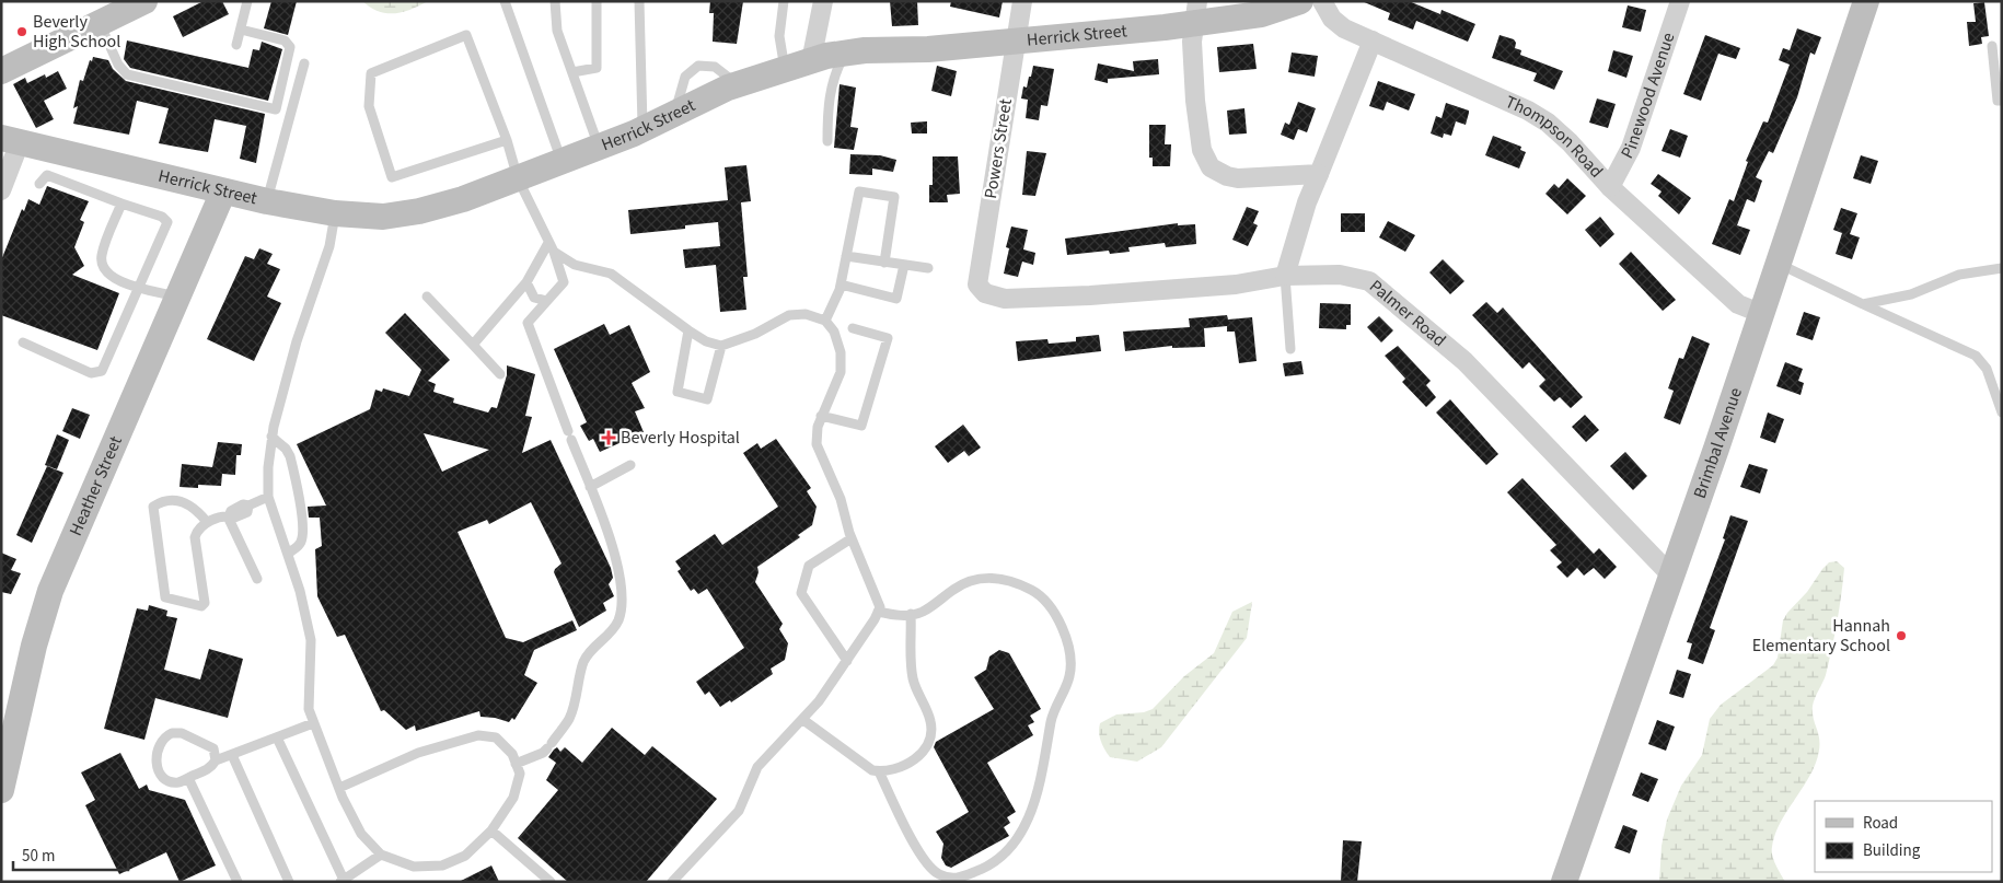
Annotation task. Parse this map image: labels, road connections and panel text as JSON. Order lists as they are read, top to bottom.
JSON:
{
  "streets": {
    "street": [
      "Herrick Street",
      "Pinewood Avenue",
      "Thompson Road",
      "Powers Street",
      "Palmer Road",
      "Brimbal Avenue",
      "Heather Street"
    ]
  },
  "crossings": [
    ["Herrick Street", "Powers Street"],
    ["Herrick Street", "Heather Street"],
    ["Pinewood Avenue", "Thompson Road"],
    ["Thompson Road", "Brimbal Avenue"],
    ["Powers Street", "Palmer Road"],
    ["Palmer Road", "Brimbal Avenue"]
  ],
  "places": {
    "other": ["Beverly High School", "Hannah Elementary School"],
    "health": ["Beverly Hospital"]
  },
  "legend": ["Road", "Building"],
  "scale_bar": "50 m"
}
